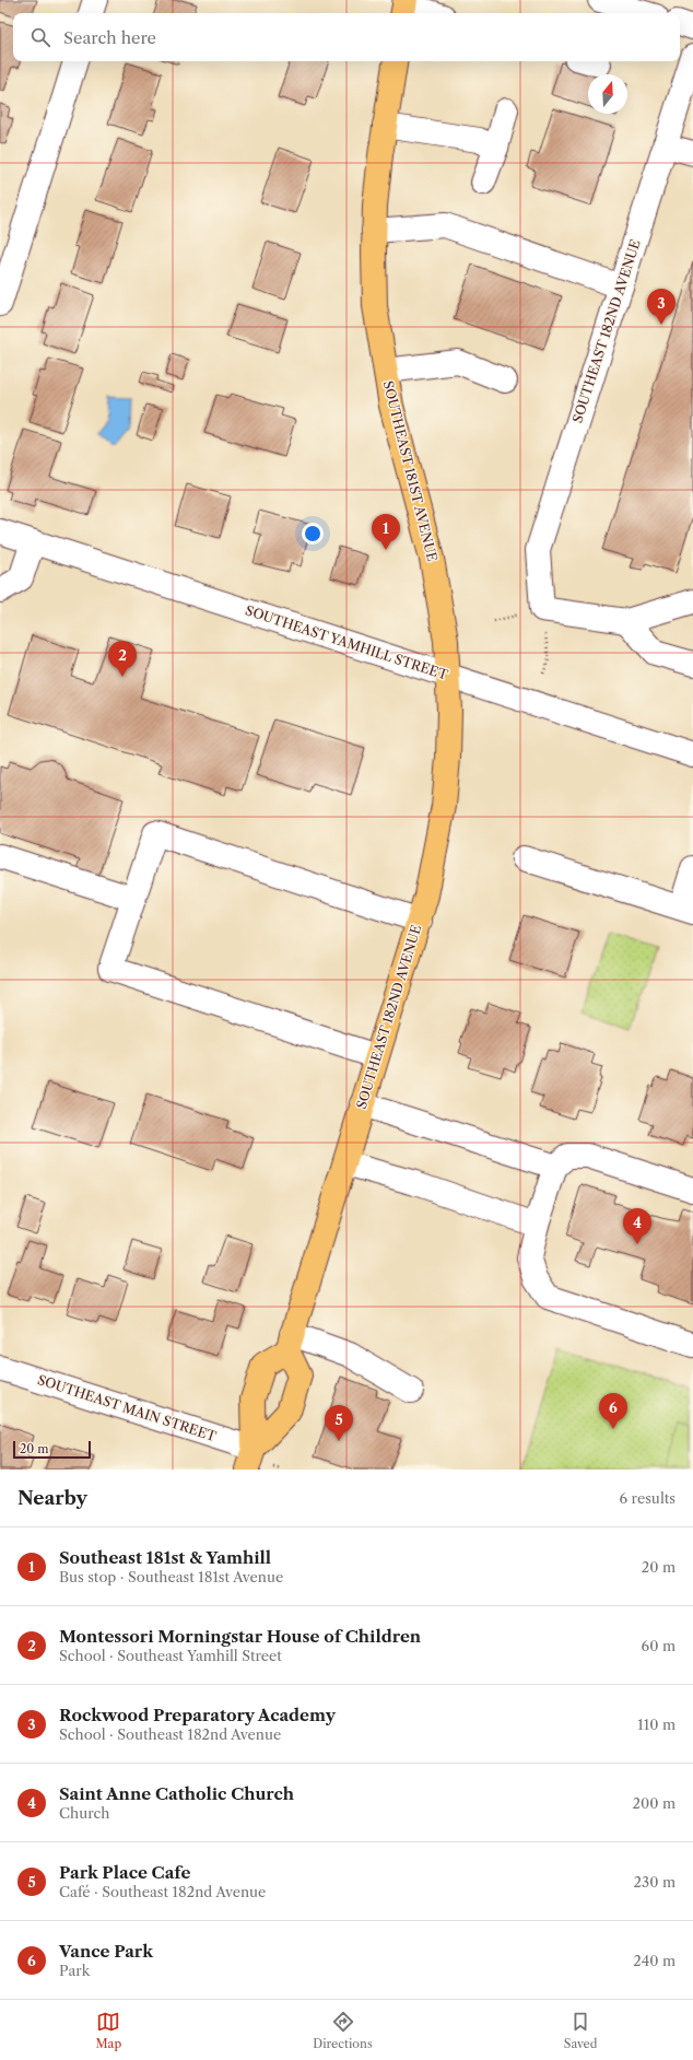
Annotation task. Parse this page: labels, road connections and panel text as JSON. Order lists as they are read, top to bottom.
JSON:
{
  "streets": {
    "main road": ["SOUTHEAST 182ND AVENUE", "SOUTHEAST 181ST AVENUE"],
    "street": ["SOUTHEAST YAMHILL STREET", "SOUTHEAST MAIN STREET"]
  },
  "crossings": [
    ["SOUTHEAST 182ND AVENUE", "SOUTHEAST 181ST AVENUE"],
    ["SOUTHEAST 182ND AVENUE", "SOUTHEAST YAMHILL STREET"],
    ["SOUTHEAST 181ST AVENUE", "SOUTHEAST YAMHILL STREET"]
  ],
  "scale_bar": "20 m",
  "north": "top",
  "page": {
    "search": "Search here",
    "pins": [
      "3",
      "1",
      "2",
      "4",
      "6",
      "5"
    ],
    "scale": "20 m",
    "heading": ["Nearby", "6 results"],
    "list": [
      {
        "mark": "1",
        "name": "Southeast 181st & Yamhill",
        "note": "Bus stop · Southeast 181st Avenue",
        "value": "20 m"
      },
      {
        "mark": "2",
        "name": "Montessori Morningstar House of Children",
        "note": "School · Southeast Yamhill Street",
        "value": "60 m"
      },
      {
        "mark": "3",
        "name": "Rockwood Preparatory Academy",
        "note": "School · Southeast 182nd Avenue",
        "value": "110 m"
      },
      {
        "mark": "4",
        "name": "Saint Anne Catholic Church",
        "note": "Church",
        "value": "200 m"
      },
      {
        "mark": "5",
        "name": "Park Place Cafe",
        "note": "Café · Southeast 182nd Avenue",
        "value": "230 m"
      },
      {
        "mark": "6",
        "name": "Vance Park",
        "note": "Park",
        "value": "240 m"
      }
    ],
    "nav": ["Map", "Directions", "Saved"]
  }
}
